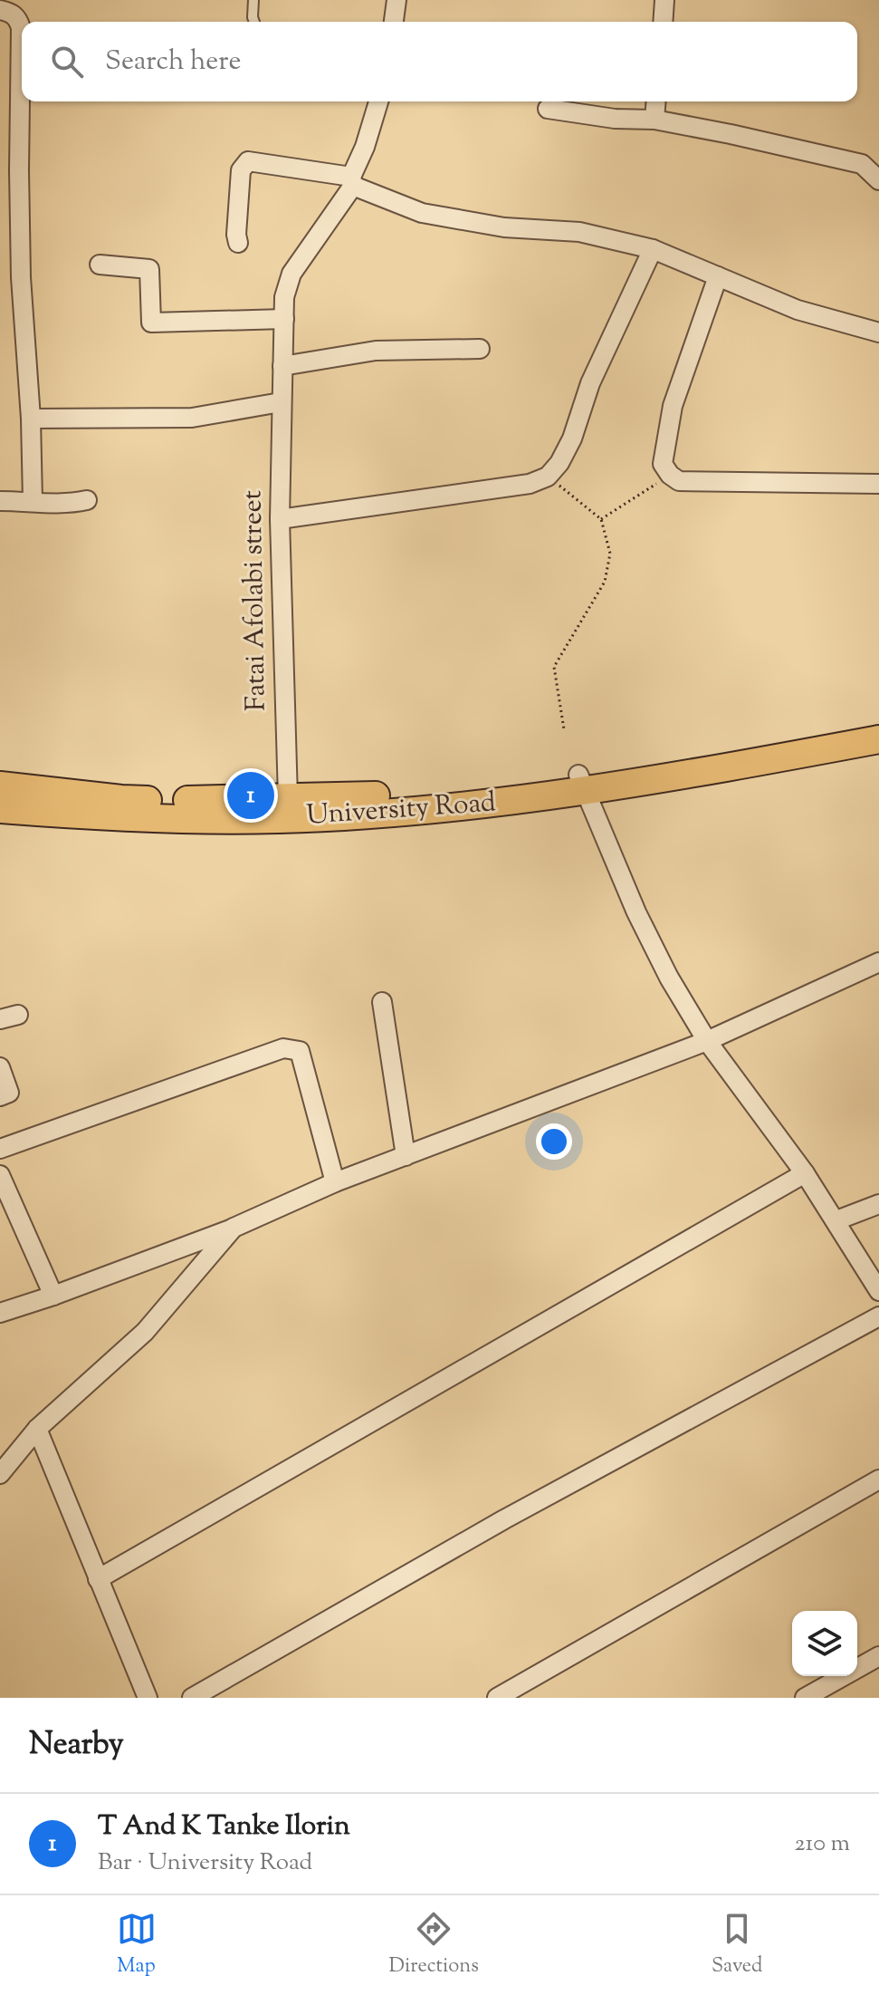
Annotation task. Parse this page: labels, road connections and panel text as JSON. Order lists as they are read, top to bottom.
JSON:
{
  "streets": {
    "main road": ["University Road"],
    "street": ["Fatai Afolabi street"]
  },
  "crossings": [
    ["Fatai Afolabi street", "University Road"]
  ],
  "page": {
    "search": "Search here",
    "pins": "1",
    "heading": "Nearby",
    "list": [
      {
        "mark": "1",
        "name": "T And K Tanke Ilorin",
        "note": "Bar · University Road",
        "value": "210 m"
      }
    ],
    "nav": ["Map", "Directions", "Saved"]
  }
}
